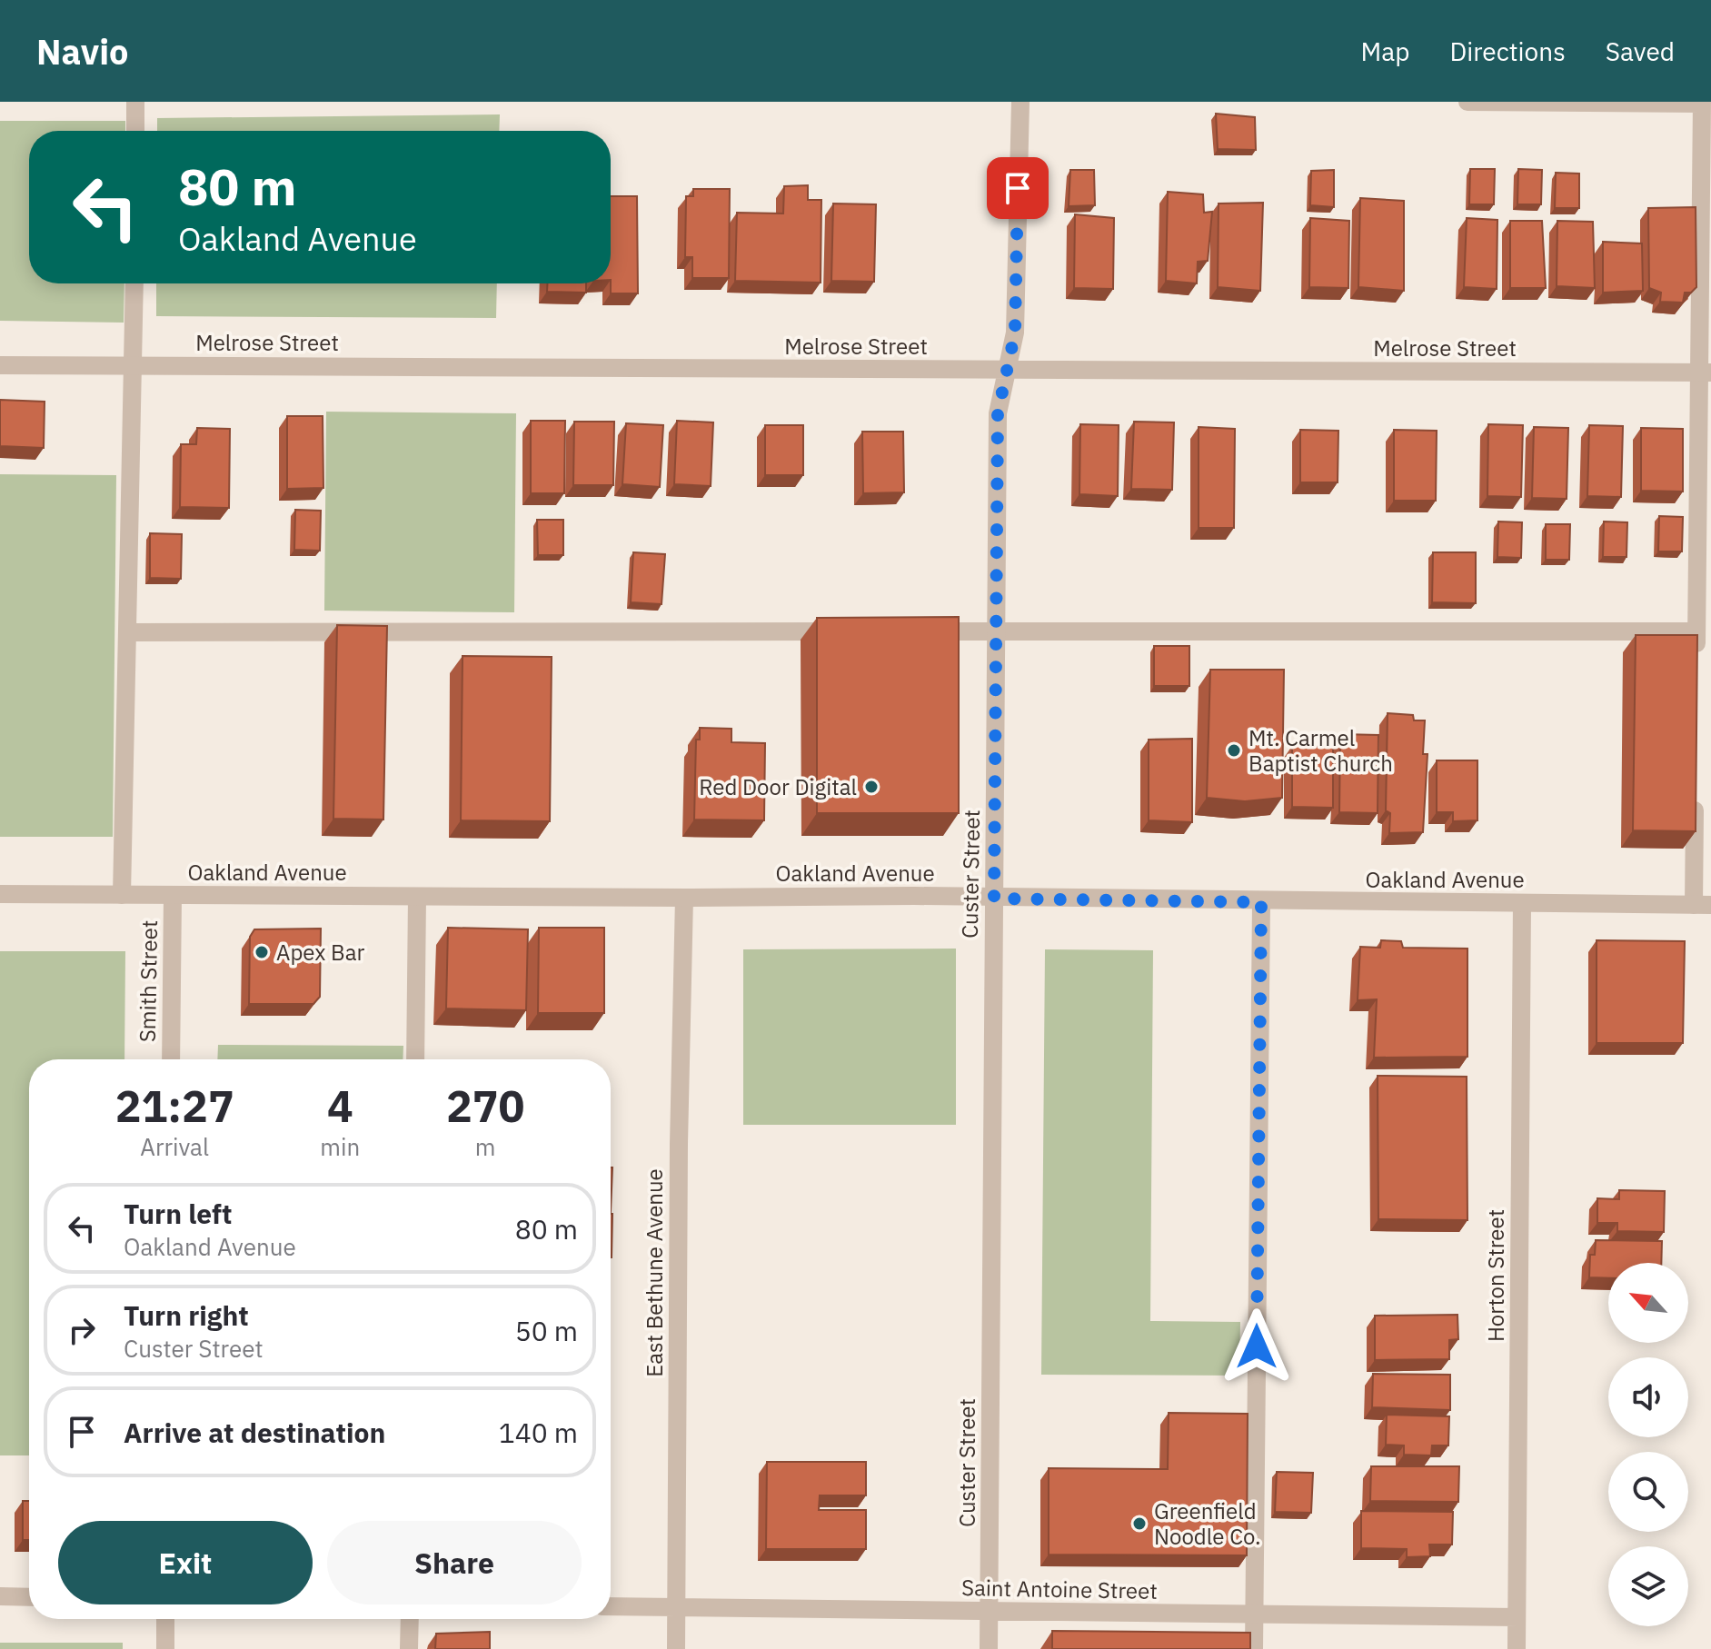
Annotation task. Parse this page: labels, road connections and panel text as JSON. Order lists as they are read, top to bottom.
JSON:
{
  "streets": {
    "street": [
      "Melrose Street",
      "Oakland Avenue",
      "Custer Street",
      "Smith Street",
      "East Bethune Avenue",
      "Horton Street",
      "Saint Antoine Street"
    ]
  },
  "crossings": [
    ["Melrose Street", "Custer Street"],
    ["Oakland Avenue", "Custer Street"],
    ["Oakland Avenue", "Smith Street"],
    ["Oakland Avenue", "East Bethune Avenue"],
    ["Oakland Avenue", "Horton Street"],
    ["Custer Street", "Saint Antoine Street"],
    ["East Bethune Avenue", "Saint Antoine Street"],
    ["Horton Street", "Saint Antoine Street"]
  ],
  "places": [
    "Mt. Carmel Baptist Church",
    "Red Door Digital",
    "Apex Bar",
    "Greenfield Noodle Co."
  ],
  "north": "top left",
  "page": {
    "header": "Navio",
    "nav": ["Map", "Directions", "Saved"],
    "turn": ["80 m", "Oakland Avenue"],
    "eta": [
      "21:27",
      "Arrival",
      "4",
      "min",
      "270",
      "m"
    ],
    "list": [
      {
        "name": "Turn left",
        "note": "Oakland Avenue",
        "value": "80 m"
      },
      {
        "name": "Turn right",
        "note": "Custer Street",
        "value": "50 m"
      },
      {
        "name": "Arrive at destination",
        "value": "140 m"
      }
    ],
    "buttons": ["Exit", "Share"]
  }
}
